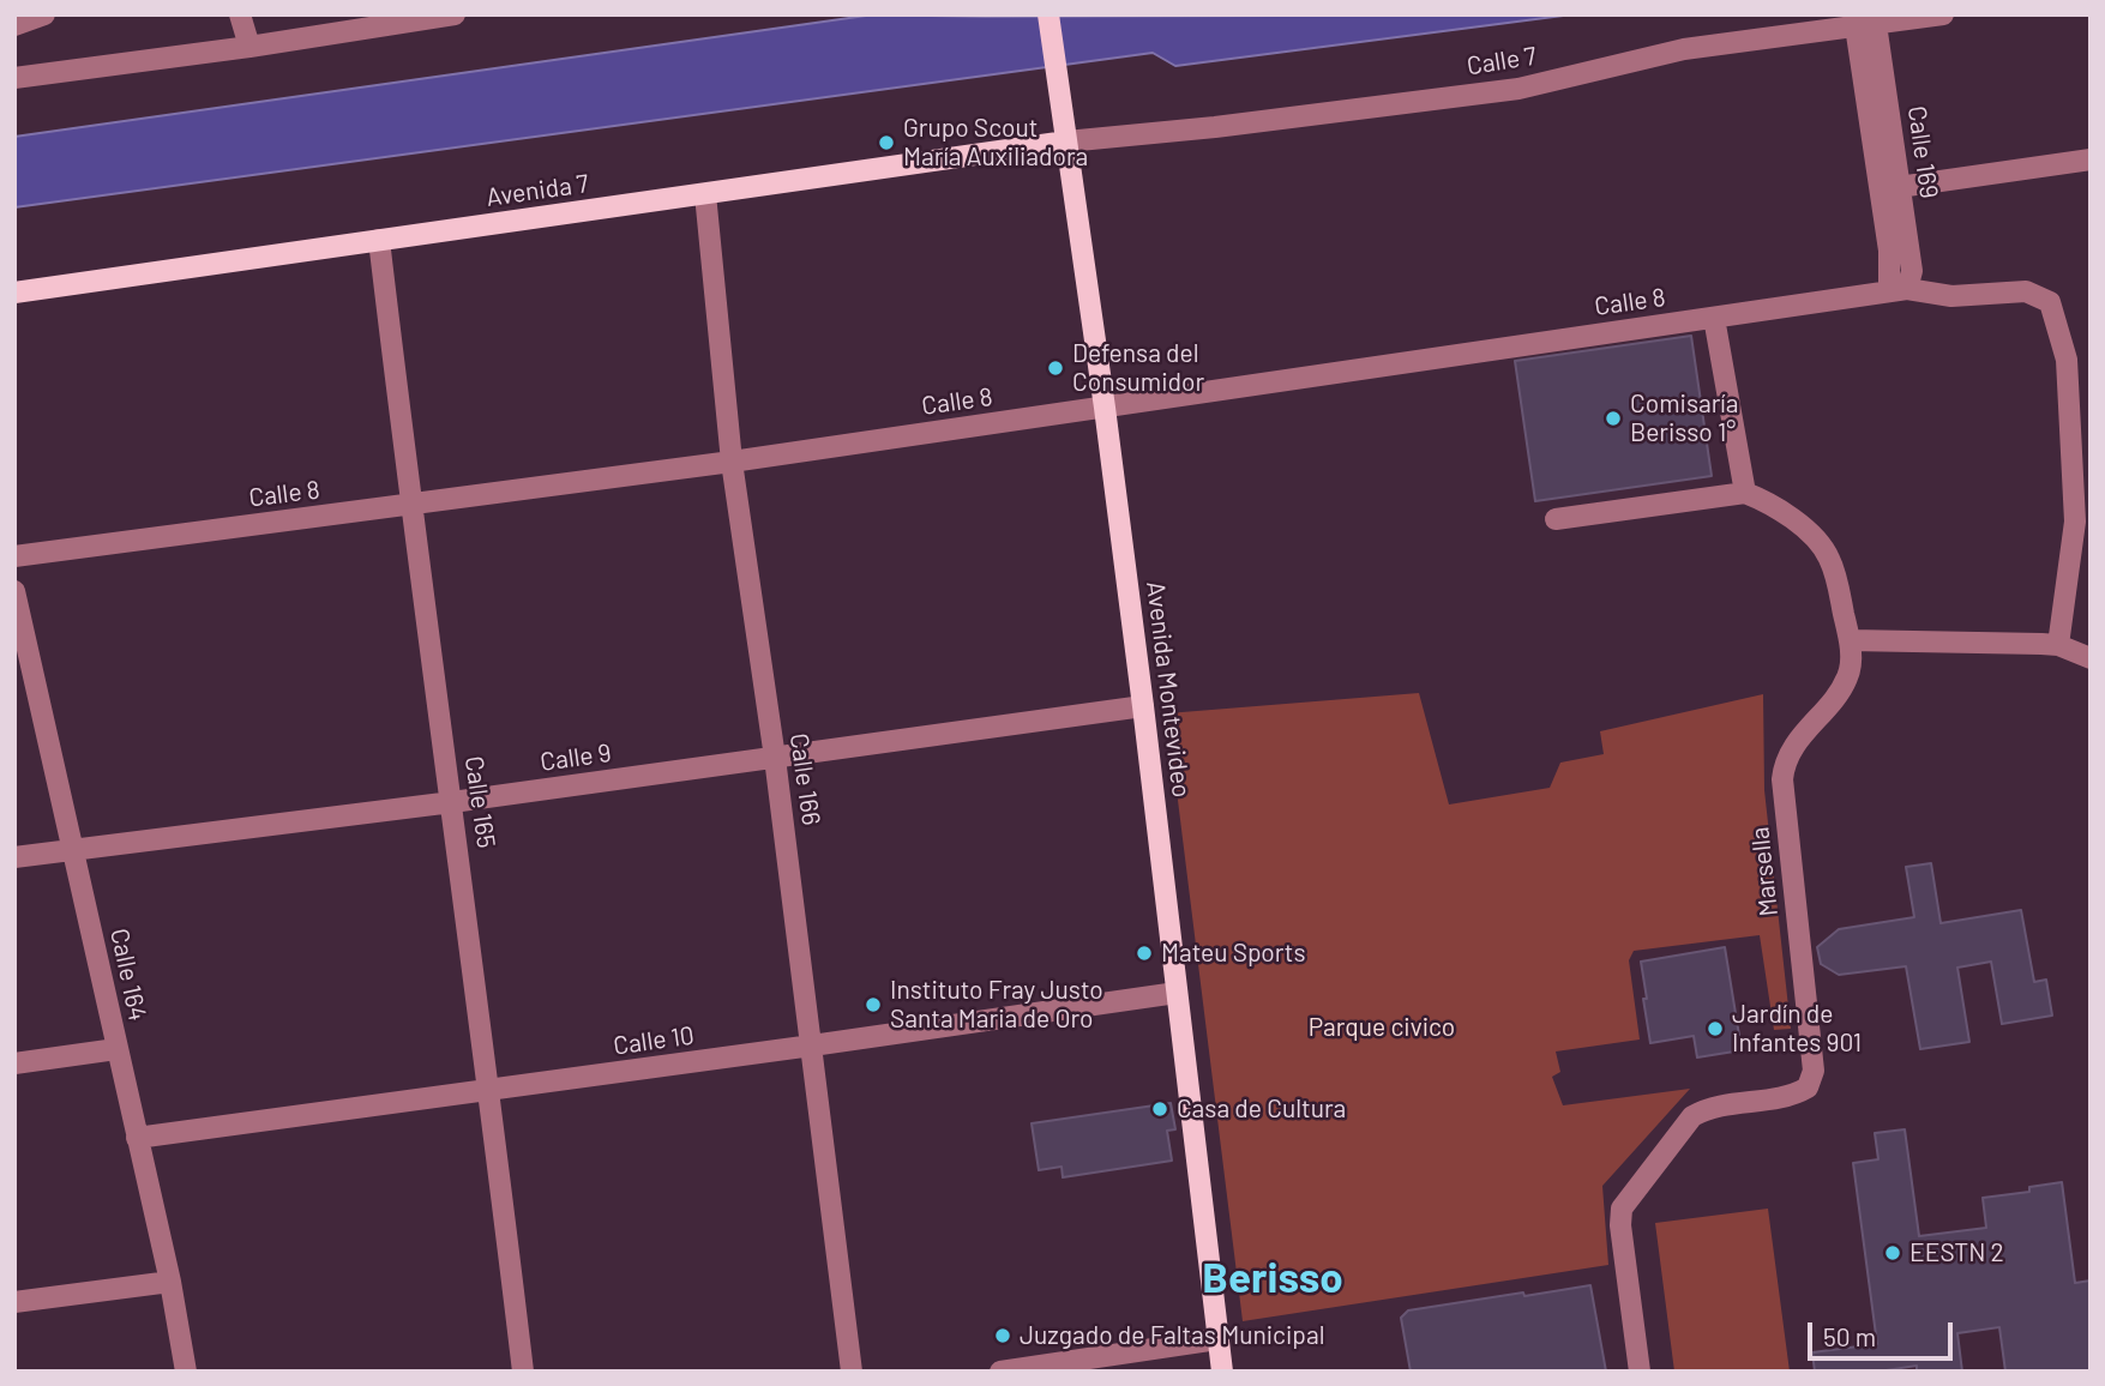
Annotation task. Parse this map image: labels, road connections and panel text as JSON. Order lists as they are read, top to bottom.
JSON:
{
  "streets": {
    "main road": ["Avenida 7", "Avenida Montevideo"],
    "street": [
      "Calle 7",
      "Calle 169",
      "Calle 8",
      "Calle 9",
      "Calle 166",
      "Calle 165",
      "Marsella",
      "Calle 164",
      "Calle 10"
    ]
  },
  "crossings": [
    ["Calle 7", "Calle 169"],
    ["Calle 7", "Avenida 7"],
    ["Calle 7", "Avenida Montevideo"],
    ["Calle 169", "Calle 8"],
    ["Avenida 7", "Avenida Montevideo"],
    ["Avenida 7", "Calle 166"],
    ["Avenida 7", "Calle 165"],
    ["Calle 8", "Avenida Montevideo"],
    ["Calle 8", "Calle 166"],
    ["Calle 8", "Calle 165"],
    ["Avenida Montevideo", "Calle 9"],
    ["Avenida Montevideo", "Calle 10"],
    ["Calle 9", "Calle 166"],
    ["Calle 9", "Calle 165"],
    ["Calle 9", "Calle 164"],
    ["Calle 166", "Calle 10"],
    ["Calle 165", "Calle 10"],
    ["Calle 164", "Calle 10"]
  ],
  "districts": ["Berisso"],
  "parks": ["Parque civico"],
  "places": [
    "Grupo Scout María Auxiliadora",
    "Defensa del Consumidor",
    "Comisaría Berisso 1°",
    "Mateu Sports",
    "Instituto Fray Justo Santa Maria de Oro",
    "Jardín de Infantes 901",
    "Casa de Cultura",
    "EESTN 2",
    "Juzgado de Faltas Municipal"
  ],
  "scale_bar": "50 m"
}
